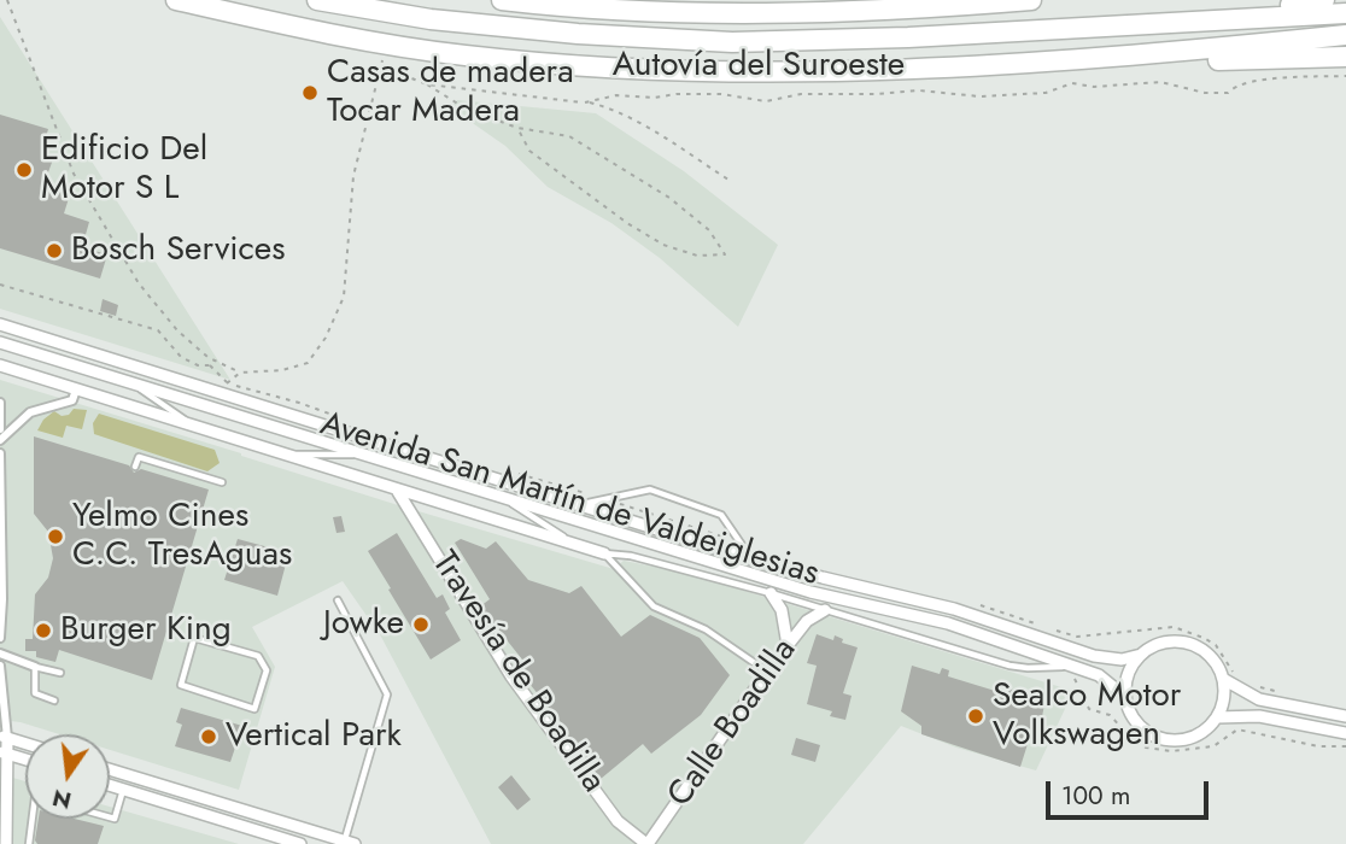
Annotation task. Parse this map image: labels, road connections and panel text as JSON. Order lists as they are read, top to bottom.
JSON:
{
  "streets": {
    "highway": ["Autovía del Suroeste"],
    "street": ["Avenida San Martín de Valdeiglesias", "Travesía de Boadilla", "Calle Boadilla"]
  },
  "crossings": [
    ["Travesía de Boadilla", "Calle Boadilla"]
  ],
  "places": [
    "Casas de madera Tocar Madera",
    "Edificio Del Motor S L",
    "Bosch Services",
    "Yelmo Cines C.C. TresAguas",
    "Jowke",
    "Burger King",
    "Sealco Motor Volkswagen",
    "Vertical Park"
  ],
  "scale_bar": "100 m",
  "north": "bottom"
}
